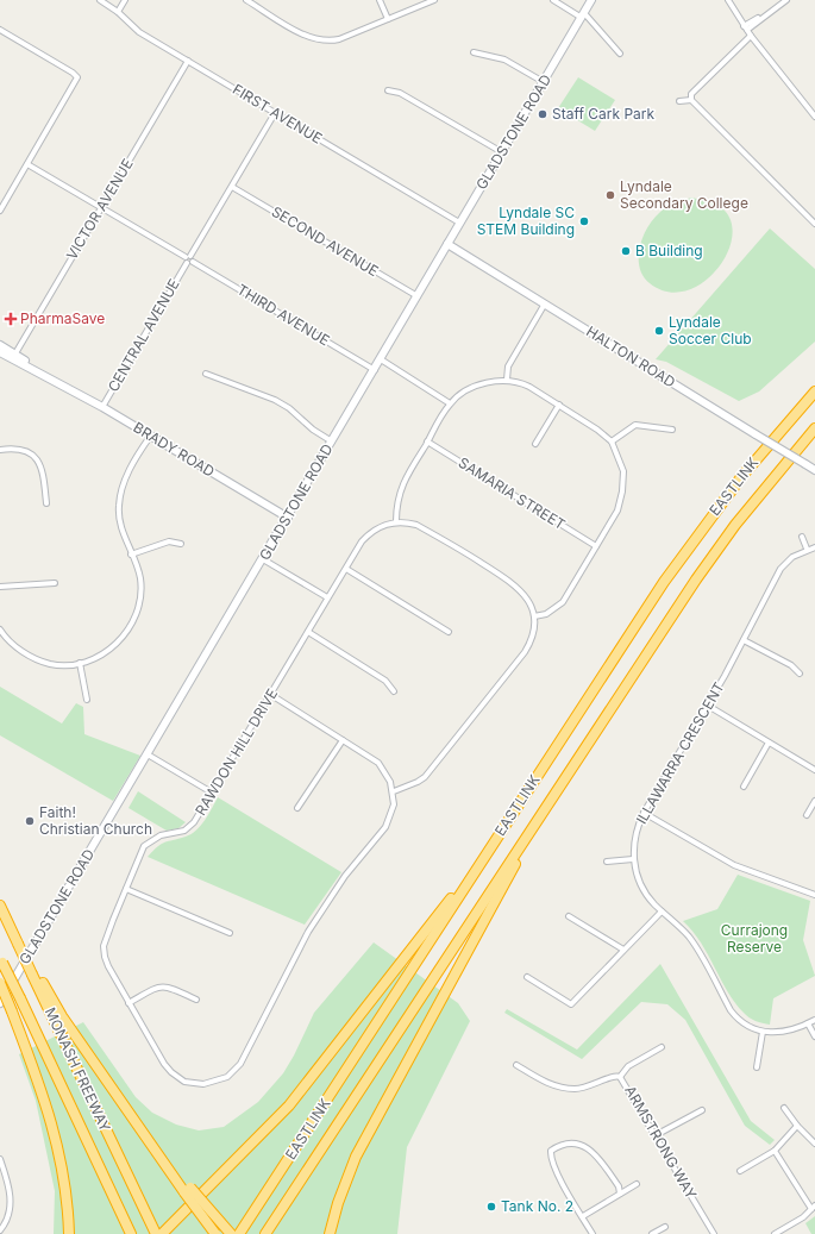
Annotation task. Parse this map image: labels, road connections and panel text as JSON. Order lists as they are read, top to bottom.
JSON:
{
  "streets": {
    "highway": ["EASTLINK", "MONASH FREEWAY"],
    "main road": ["GLADSTONE ROAD", "HALTON ROAD", "BRADY ROAD"],
    "street": [
      "FIRST AVENUE",
      "VICTOR AVENUE",
      "SECOND AVENUE",
      "THIRD AVENUE",
      "CENTRAL AVENUE",
      "SAMARIA STREET",
      "RAWDON HILL DRIVE",
      "ILLAWARRA CRESCENT",
      "ARMSTRONG WAY"
    ]
  },
  "crossings": [
    ["FIRST AVENUE", "GLADSTONE ROAD"],
    ["FIRST AVENUE", "VICTOR AVENUE"],
    ["GLADSTONE ROAD", "SECOND AVENUE"],
    ["GLADSTONE ROAD", "THIRD AVENUE"],
    ["GLADSTONE ROAD", "HALTON ROAD"],
    ["GLADSTONE ROAD", "BRADY ROAD"],
    ["VICTOR AVENUE", "BRADY ROAD"],
    ["CENTRAL AVENUE", "BRADY ROAD"]
  ],
  "parks": ["Currajong Reserve"],
  "places": {
    "other": [
      "Staff Cark Park",
      "Lyndale Secondary College",
      "Lyndale SC STEM Building",
      "B Building",
      "Lyndale Soccer Club",
      "Faith! Christian Church",
      "Tank No. 2"
    ],
    "health": ["PharmaSave"]
  }
}
